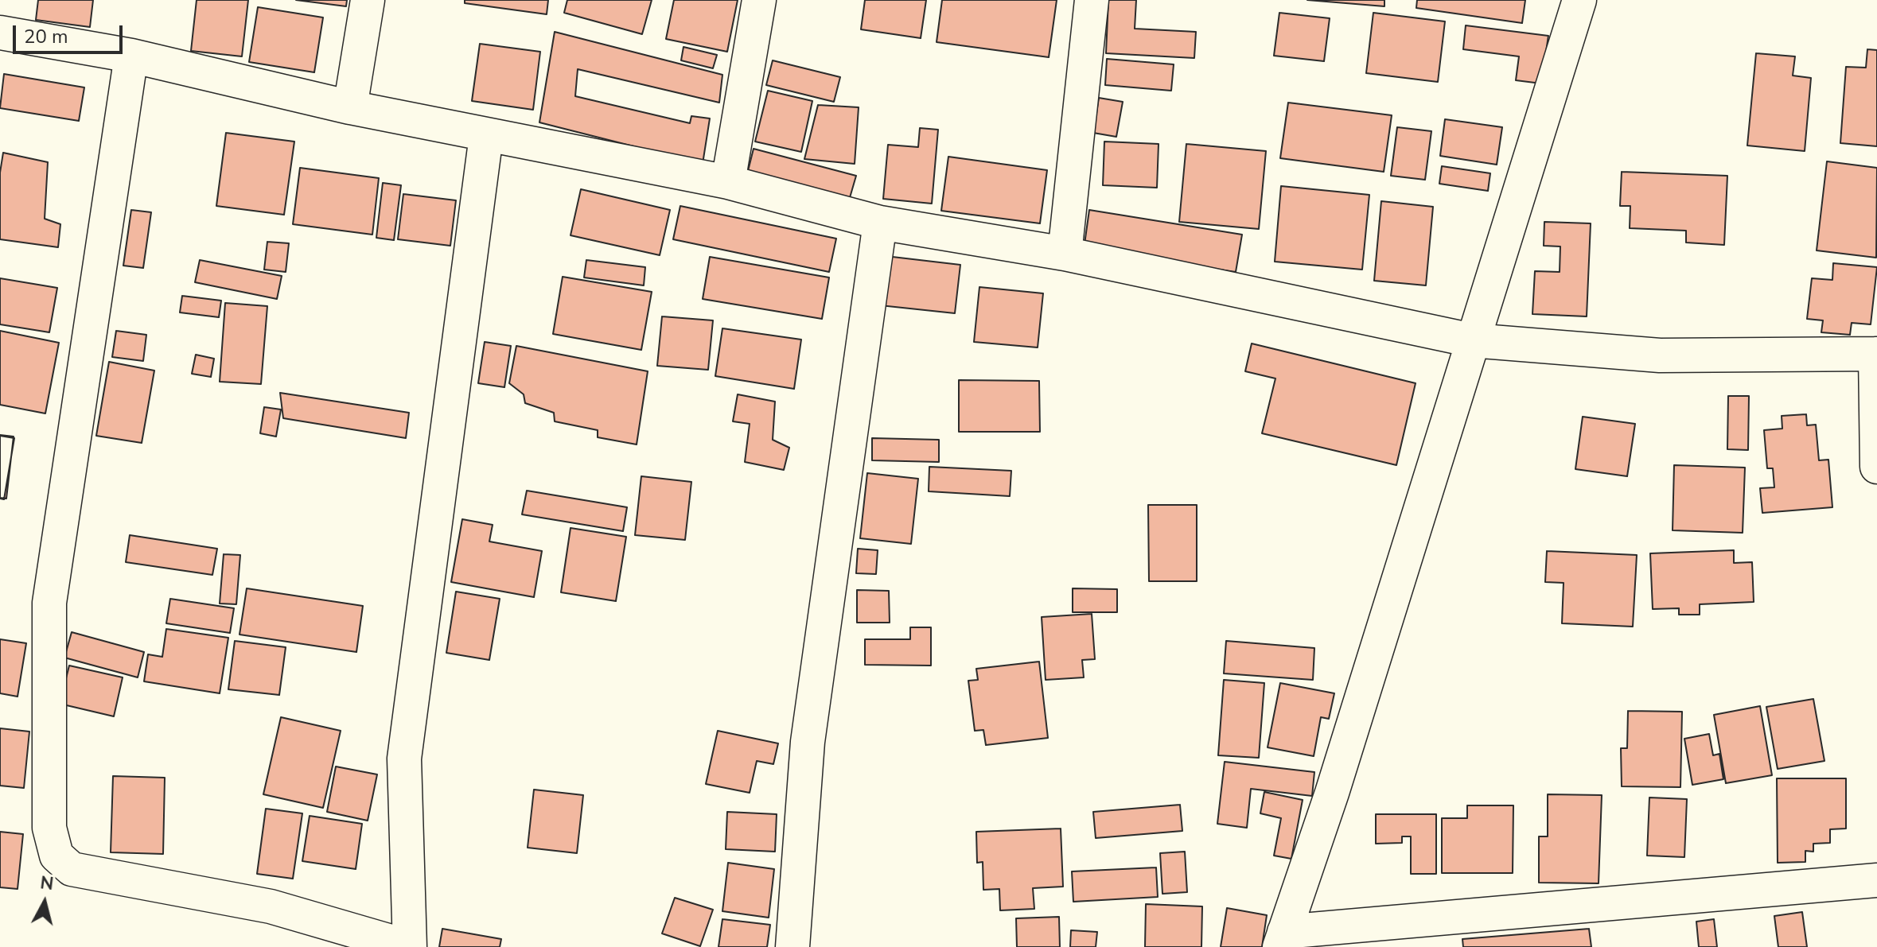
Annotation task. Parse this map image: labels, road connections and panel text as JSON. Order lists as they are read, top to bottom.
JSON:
{
  "scale_bar": "20 m",
  "north": "top"
}
